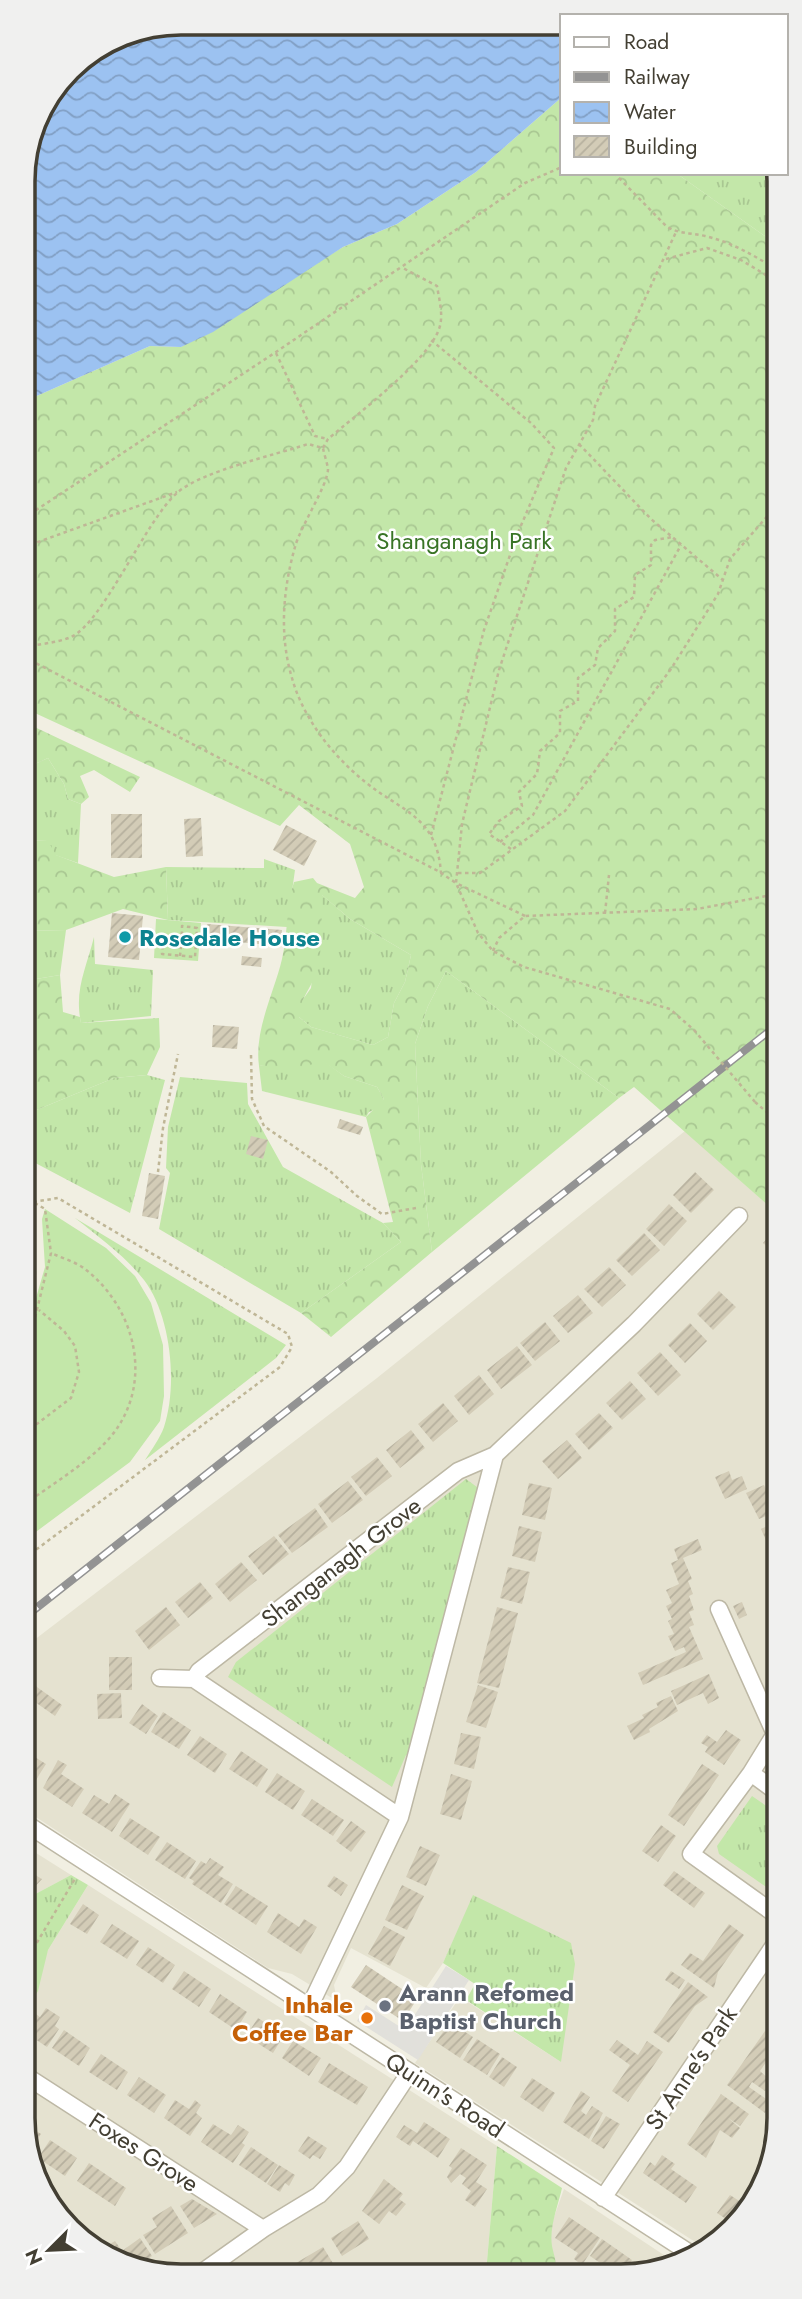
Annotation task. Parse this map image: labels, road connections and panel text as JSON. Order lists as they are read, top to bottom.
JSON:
{
  "streets": {
    "street": [
      "Shanganagh Grove",
      "St Anne's Park",
      "Quinn's Road",
      "Foxes Grove"
    ]
  },
  "crossings": [
    ["St Anne's Park", "Quinn's Road"]
  ],
  "parks": ["Shanganagh Park"],
  "places": ["Rosedale House", "Arann Refomed Baptist Church", "Inhale Coffee Bar"],
  "legend": [
    "Road",
    "Railway",
    "Water",
    "Building"
  ],
  "north": "bottom left"
}
